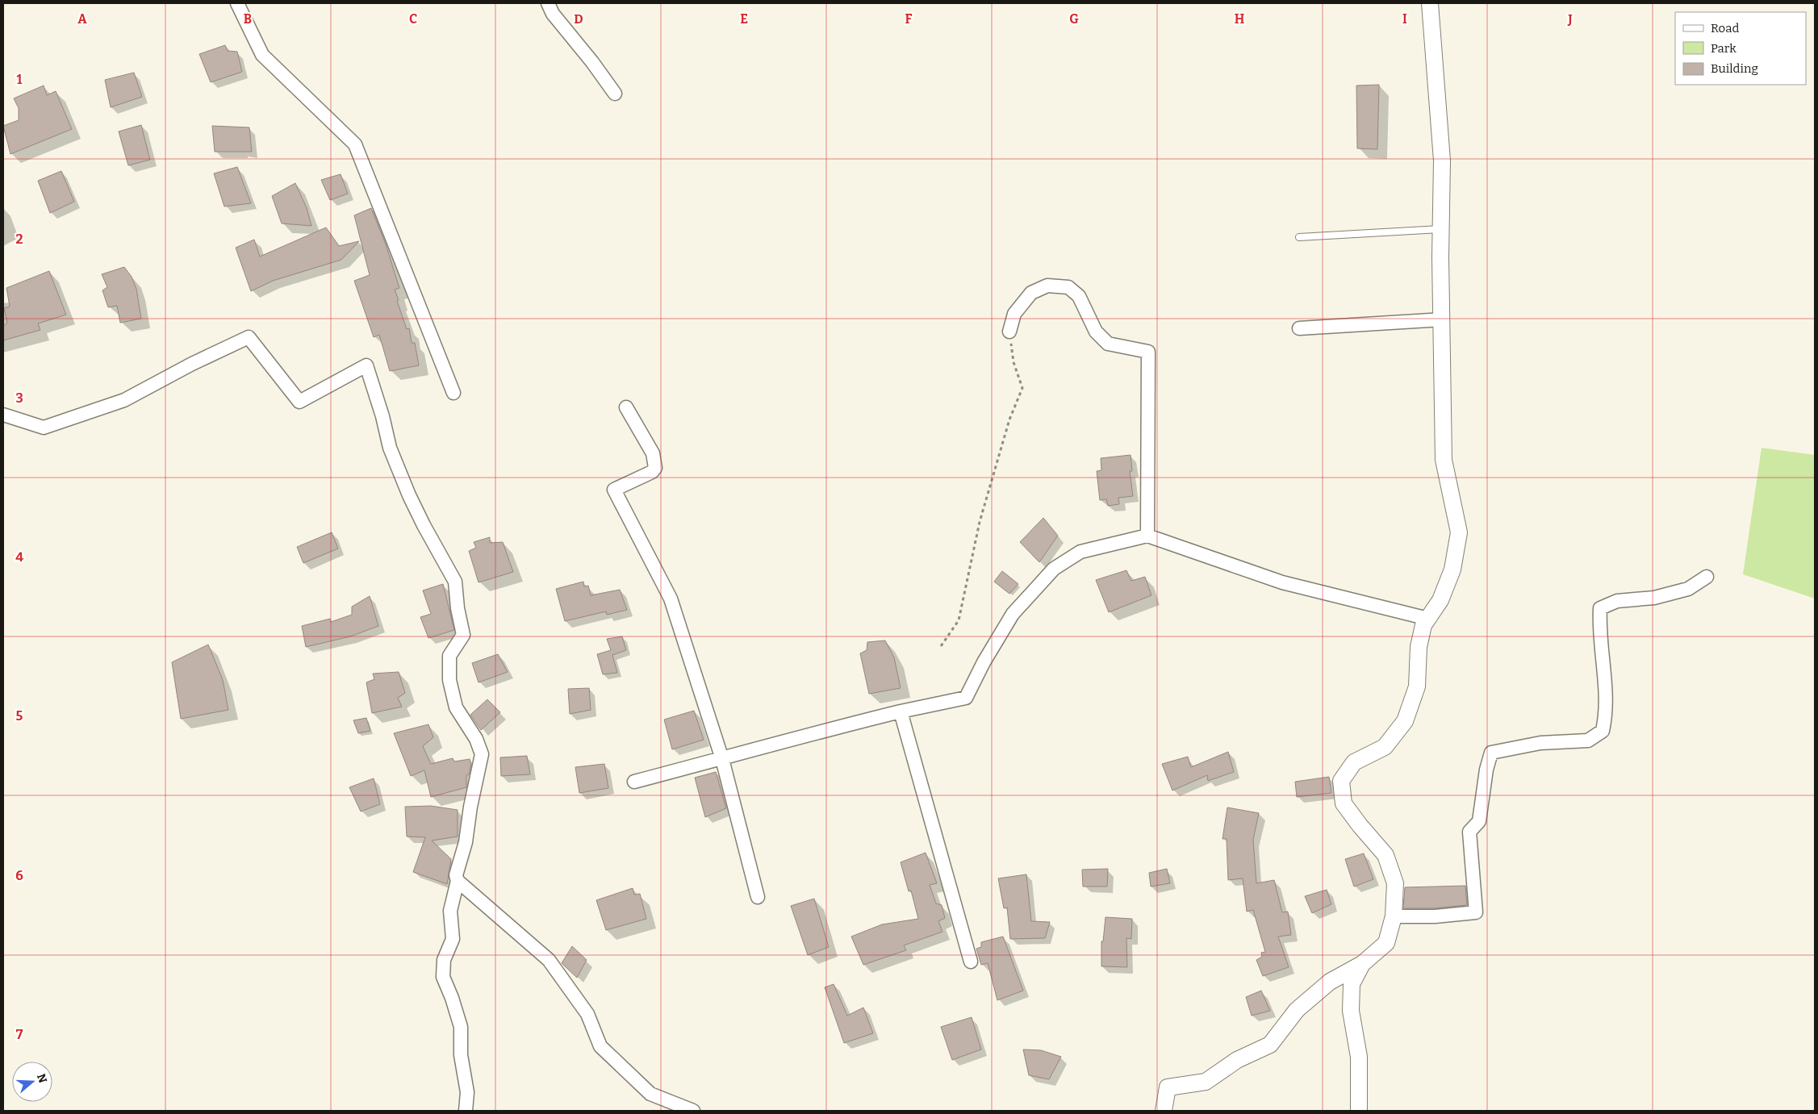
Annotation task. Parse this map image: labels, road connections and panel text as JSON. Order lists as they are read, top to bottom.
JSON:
{
  "legend": ["Road", "Park", "Building"],
  "north": "right",
  "grid": {
    "columns": [
      "A",
      "B",
      "C",
      "D",
      "E",
      "F",
      "G",
      "H",
      "I",
      "J"
    ],
    "rows": [
      "1",
      "2",
      "3",
      "4",
      "5",
      "6",
      "7"
    ]
  }
}
